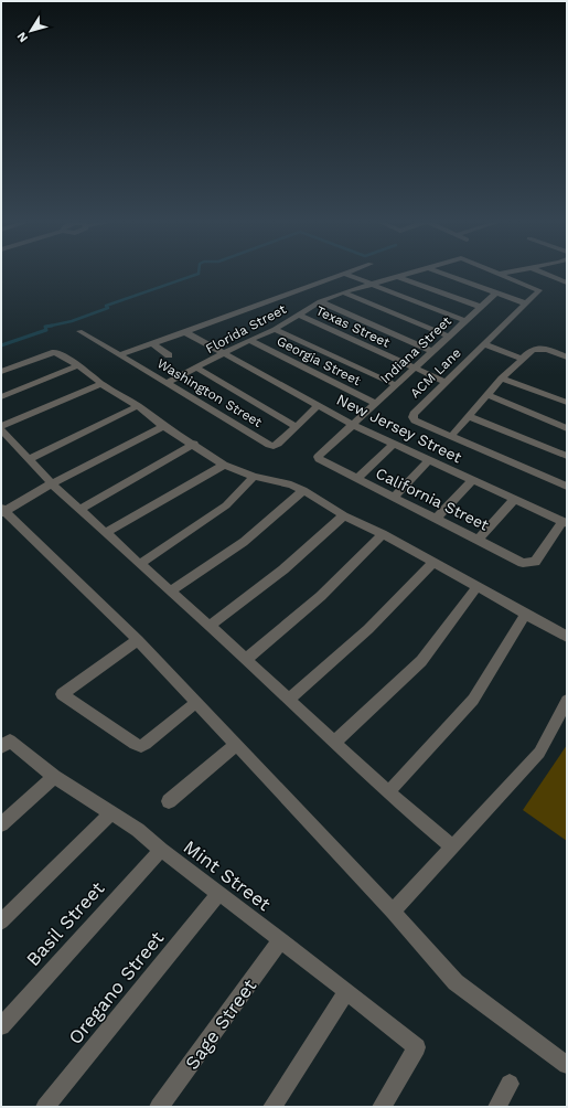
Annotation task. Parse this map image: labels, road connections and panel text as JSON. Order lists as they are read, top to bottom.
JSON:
{
  "streets": {
    "street": [
      "Texas Street",
      "Florida Street",
      "Indiana Street",
      "Georgia Street",
      "ACM Lane",
      "Washington Street",
      "New Jersey Street",
      "California Street",
      "Mint Street",
      "Basil Street",
      "Oregano Street",
      "Sage Street"
    ]
  },
  "crossings": [
    ["Texas Street", "Florida Street"],
    ["Texas Street", "Indiana Street"],
    ["Texas Street", "ACM Lane"],
    ["Florida Street", "Georgia Street"],
    ["Florida Street", "Washington Street"],
    ["Florida Street", "New Jersey Street"],
    ["Indiana Street", "Georgia Street"],
    ["Indiana Street", "New Jersey Street"],
    ["Indiana Street", "California Street"],
    ["Washington Street", "New Jersey Street"],
    ["New Jersey Street", "California Street"],
    ["Mint Street", "Basil Street"],
    ["Mint Street", "Oregano Street"],
    ["Mint Street", "Sage Street"]
  ],
  "north": "bottom left"
}
